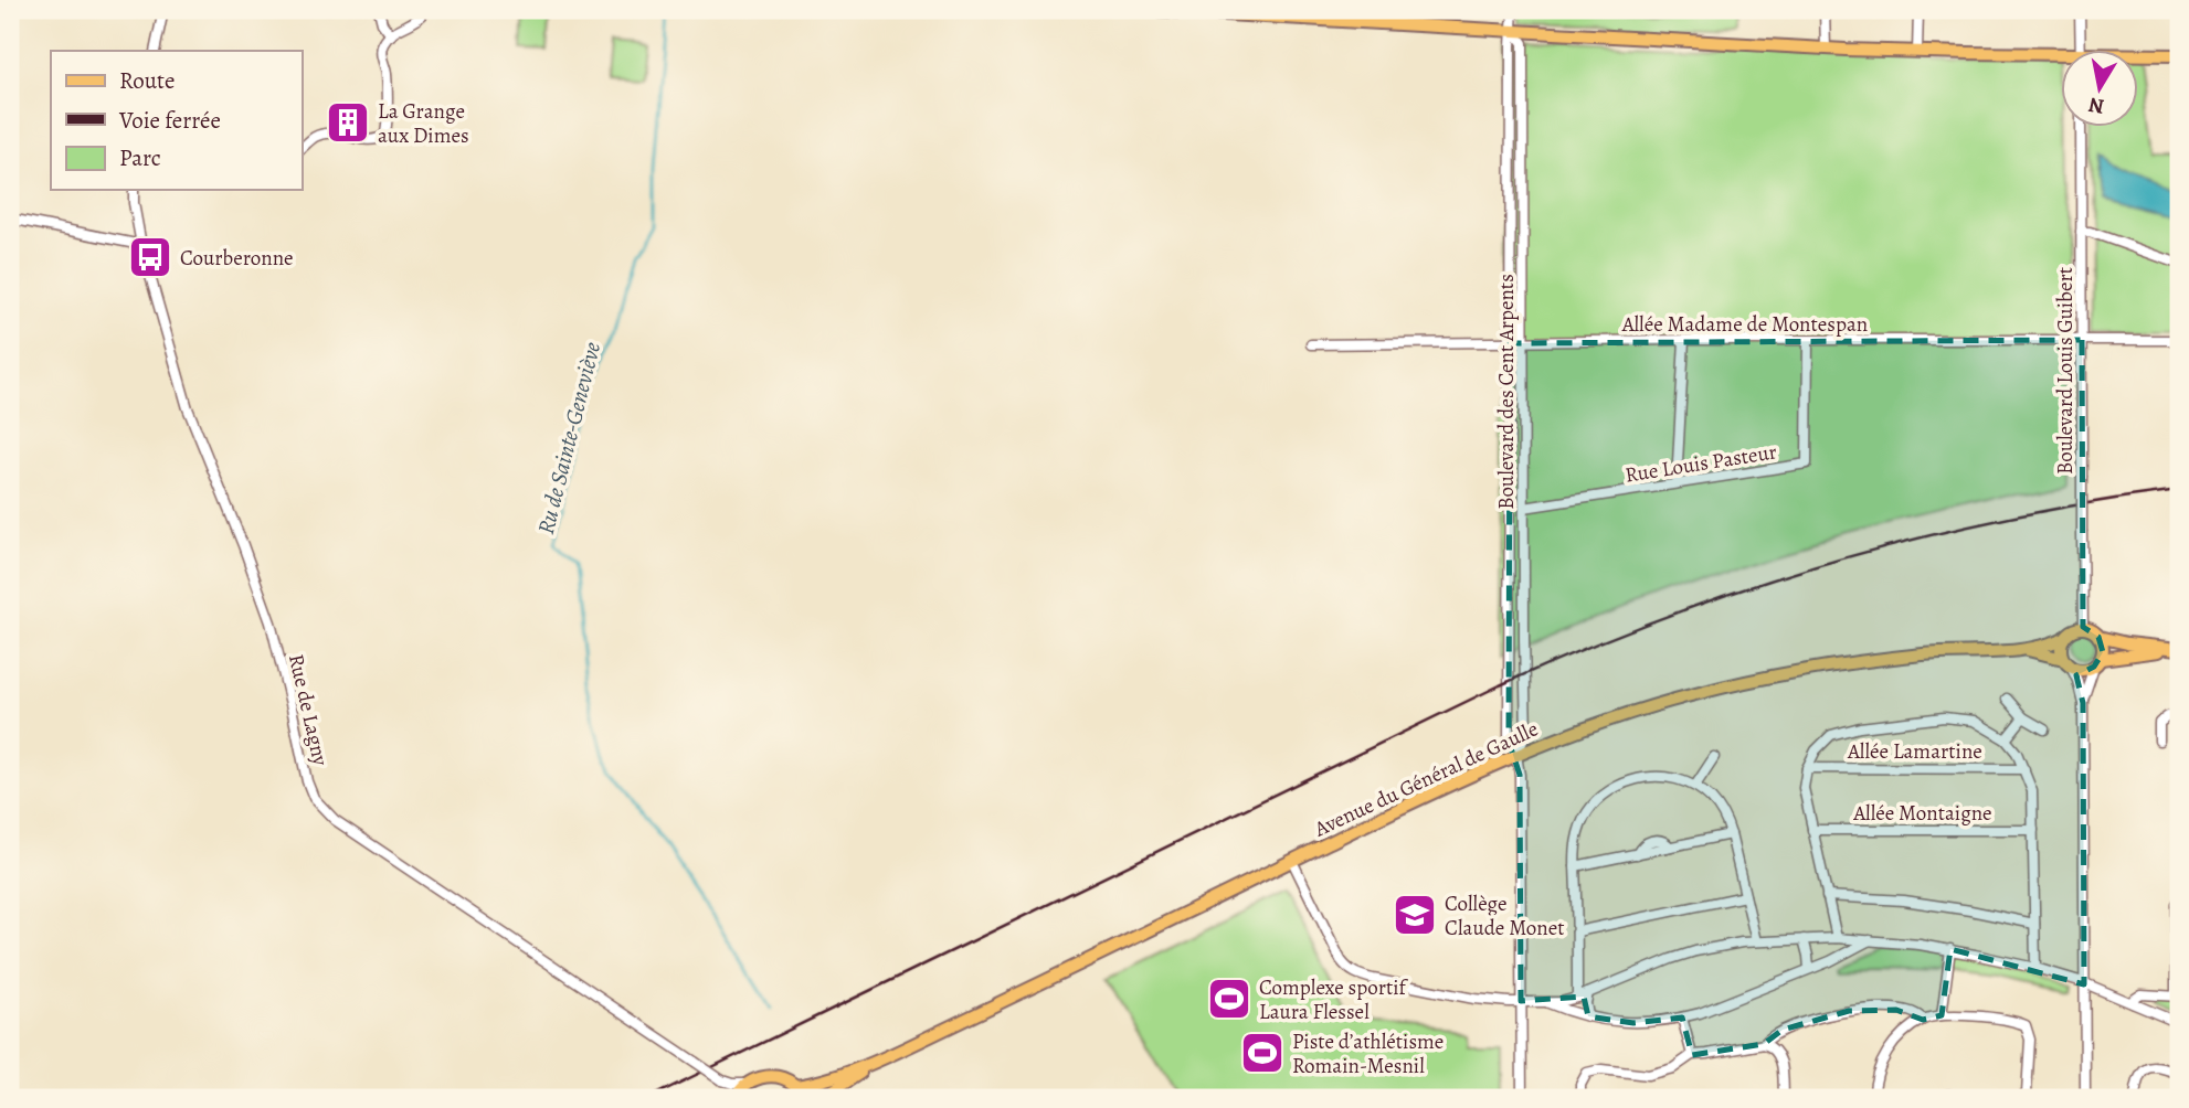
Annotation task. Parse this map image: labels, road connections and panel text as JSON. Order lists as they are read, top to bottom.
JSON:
{
  "streets": {
    "main road": ["Avenue du Général de Gaulle"],
    "street": [
      "Allée Madame de Montespan",
      "Boulevard Louis Guibert",
      "Boulevard des Cent Arpents",
      "Rue Louis Pasteur",
      "Rue de Lagny",
      "Allée Lamartine",
      "Allée Montaigne"
    ]
  },
  "crossings": [
    ["Allée Madame de Montespan", "Boulevard Louis Guibert"],
    ["Allée Madame de Montespan", "Boulevard des Cent Arpents"],
    ["Allée Madame de Montespan", "Rue Louis Pasteur"],
    ["Boulevard Louis Guibert", "Avenue du Général de Gaulle"],
    ["Boulevard des Cent Arpents", "Rue Louis Pasteur"],
    ["Boulevard des Cent Arpents", "Avenue du Général de Gaulle"]
  ],
  "water": ["Ru de Sainte-Geneviève"],
  "places": {
    "building": ["La Grange aux Dimes"],
    "bus stop": ["Courberonne"],
    "school or university": ["Collège Claude Monet"],
    "sports": ["Complexe sportif Laura Flessel", "Piste d’athlétisme Romain-Mesnil"]
  },
  "legend": ["Route", "Voie ferrée", "Parc"],
  "north": "bottom"
}
